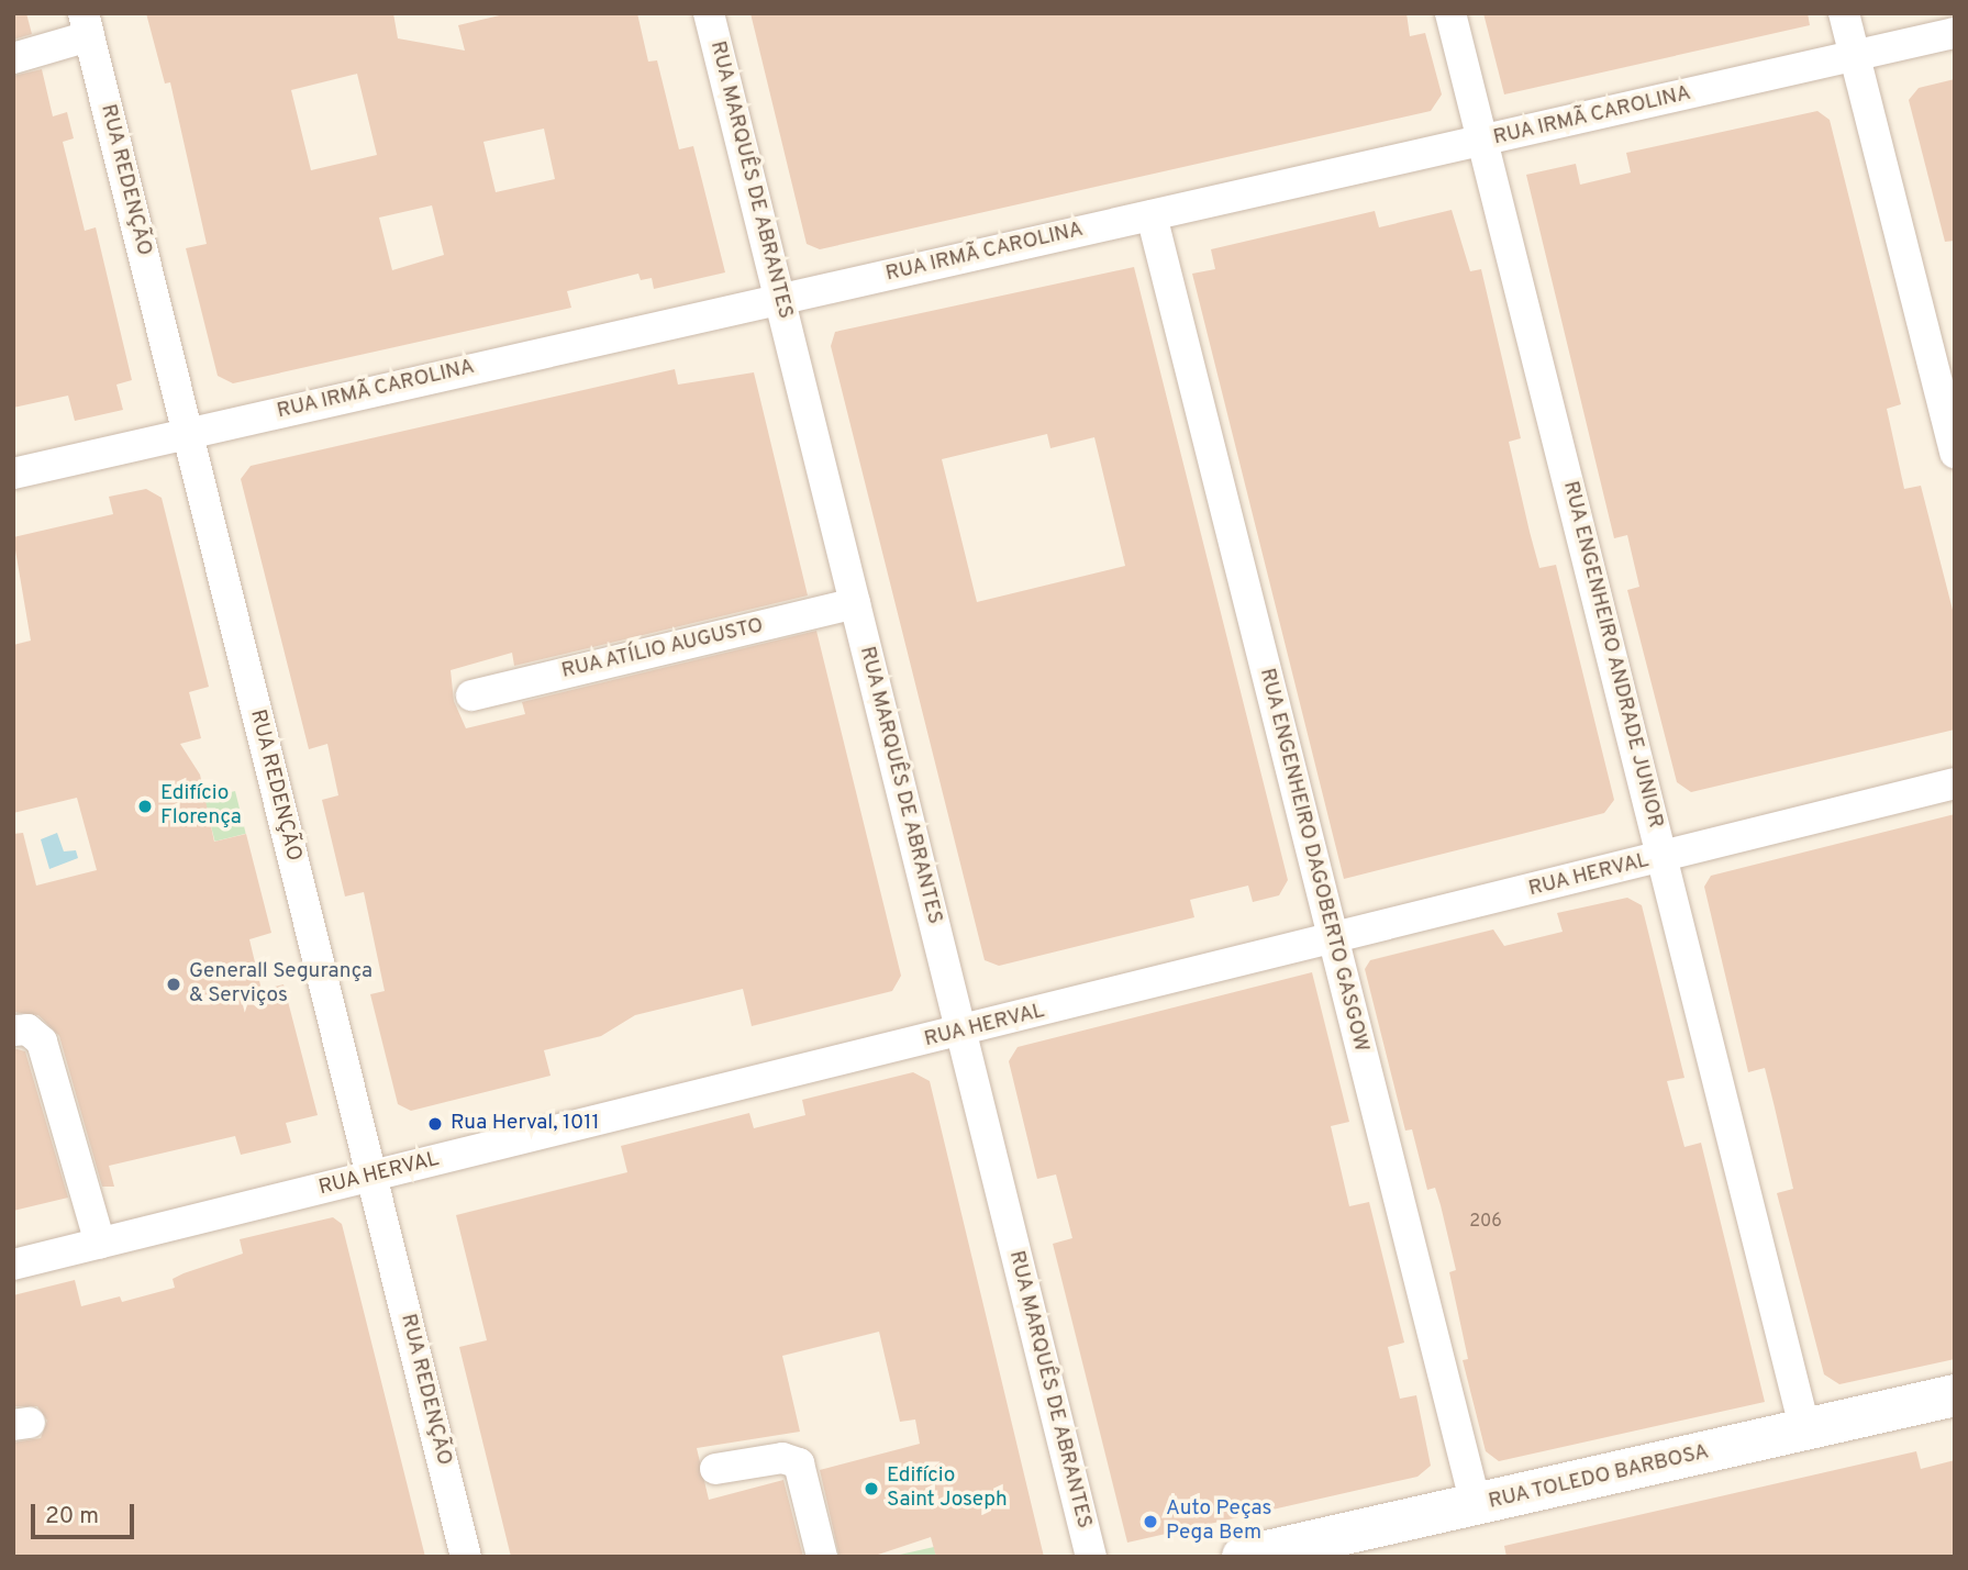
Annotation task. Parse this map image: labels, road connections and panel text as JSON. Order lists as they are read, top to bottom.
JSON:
{
  "streets": {
    "street": [
      "RUA IRMÃ CAROLINA",
      "RUA REDENÇÃO",
      "RUA MARQUÊS DE ABRANTES",
      "RUA ATÍLIO AUGUSTO",
      "RUA ENGENHEIRO ANDRADE JUNIOR",
      "RUA ENGENHEIRO DAGOBERTO GASGOW",
      "RUA HERVAL",
      "RUA TOLEDO BARBOSA"
    ]
  },
  "crossings": [
    ["RUA IRMÃ CAROLINA", "RUA REDENÇÃO"],
    ["RUA IRMÃ CAROLINA", "RUA MARQUÊS DE ABRANTES"],
    ["RUA IRMÃ CAROLINA", "RUA ENGENHEIRO ANDRADE JUNIOR"],
    ["RUA IRMÃ CAROLINA", "RUA ENGENHEIRO DAGOBERTO GASGOW"],
    ["RUA REDENÇÃO", "RUA HERVAL"],
    ["RUA MARQUÊS DE ABRANTES", "RUA ATÍLIO AUGUSTO"],
    ["RUA MARQUÊS DE ABRANTES", "RUA HERVAL"],
    ["RUA ENGENHEIRO ANDRADE JUNIOR", "RUA HERVAL"],
    ["RUA ENGENHEIRO ANDRADE JUNIOR", "RUA TOLEDO BARBOSA"],
    ["RUA ENGENHEIRO DAGOBERTO GASGOW", "RUA HERVAL"],
    ["RUA ENGENHEIRO DAGOBERTO GASGOW", "RUA TOLEDO BARBOSA"]
  ],
  "places": [
    "Edifício Florença",
    "Generall Segurança & Serviços",
    "Rua Herval, 1011",
    "Edifício Saint Joseph",
    "Auto Peças Pega Bem"
  ],
  "house_numbers": ["206"],
  "scale_bar": "20 m"
}
